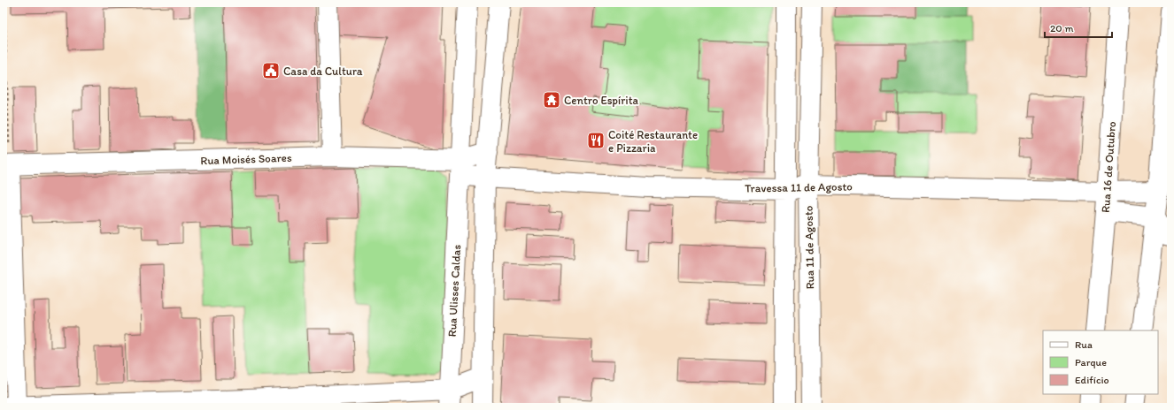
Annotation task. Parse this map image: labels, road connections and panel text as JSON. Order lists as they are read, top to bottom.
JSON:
{
  "streets": {
    "street": [
      "Rua Moisés Soares",
      "Rua 16 de Outubro",
      "Travessa 11 de Agosto",
      "Rua 11 de Agosto",
      "Rua Ulisses Caldas"
    ]
  },
  "crossings": [
    ["Rua Moisés Soares", "Travessa 11 de Agosto"],
    ["Rua Moisés Soares", "Rua Ulisses Caldas"],
    ["Rua 16 de Outubro", "Travessa 11 de Agosto"],
    ["Travessa 11 de Agosto", "Rua 11 de Agosto"],
    ["Travessa 11 de Agosto", "Rua Ulisses Caldas"]
  ],
  "places": {
    "public building": ["Casa da Cultura"],
    "temple": ["Centro Espírita"],
    "restaurant": ["Coité Restaurante e Pizzaria"]
  },
  "legend": ["Rua", "Parque", "Edifício"],
  "scale_bar": "20 m"
}
